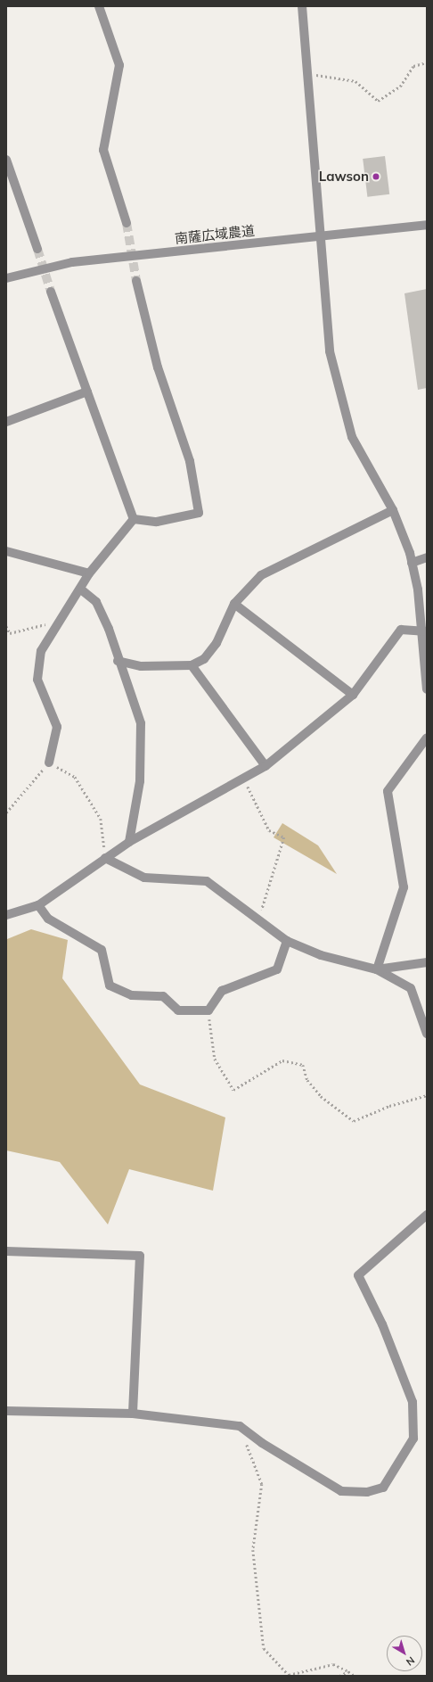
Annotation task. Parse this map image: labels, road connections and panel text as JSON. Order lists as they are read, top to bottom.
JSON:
{
  "streets": {
    "street": ["南薩広域農道"]
  },
  "places": ["Lawson"],
  "north": "bottom right"
}
